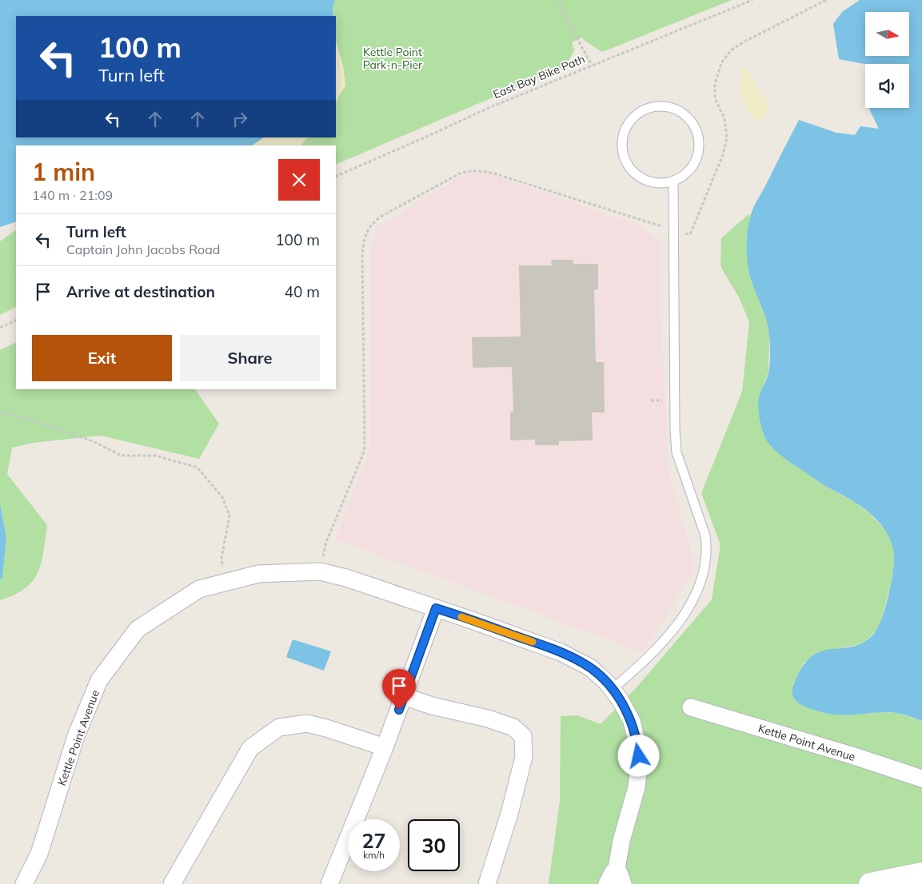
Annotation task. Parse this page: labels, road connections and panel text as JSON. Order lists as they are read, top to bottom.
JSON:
{
  "streets": {
    "street": ["Kettle Point Avenue"],
    "path": ["East Bay Bike Path"]
  },
  "parks": ["Kettle Point Park-n-Pier"],
  "north": "right",
  "page": {
    "turn": ["100 m", "Turn left"],
    "heading": ["1 min", "140 m · 21:09"],
    "list": [
      {
        "name": "Turn left",
        "note": "Captain John Jacobs Road",
        "value": "100 m"
      },
      {
        "name": "Arrive at destination",
        "value": "40 m"
      }
    ],
    "buttons": ["Exit", "Share"],
    "speed": "27 km/h",
    "limit": "30"
  }
}
